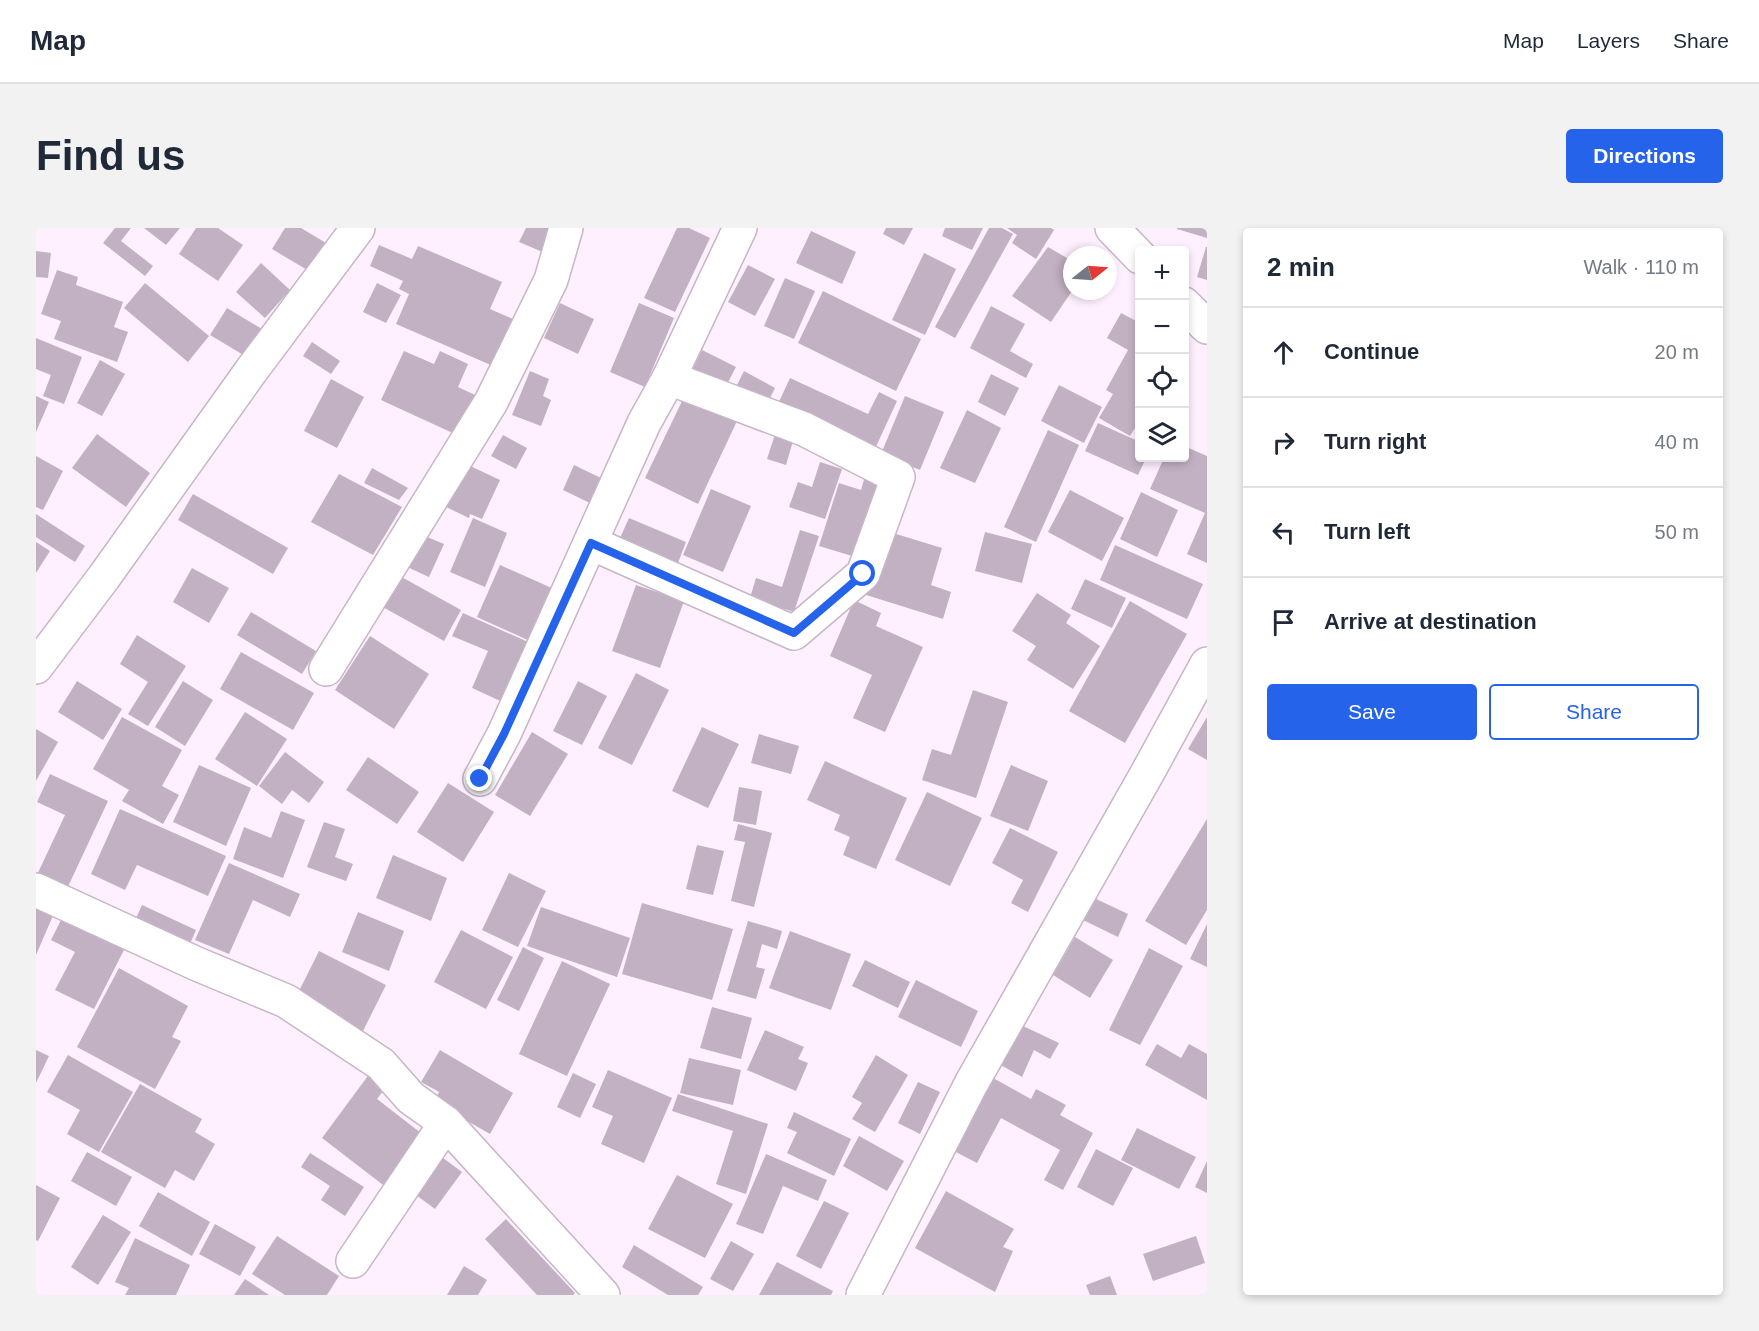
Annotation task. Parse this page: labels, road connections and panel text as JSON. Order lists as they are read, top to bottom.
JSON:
{
  "north": "right",
  "page": {
    "header": "Map",
    "nav": ["Map", "Layers", "Share"],
    "buttons": [
      "Directions",
      ["Save", "Share"]
    ],
    "title": "Find us",
    "heading": ["2 min", "Walk · 110 m"],
    "map_buttons": ["+", "−"],
    "list": [
      ["Continue", "20 m"],
      ["Turn right", "40 m"],
      ["Turn left", "50 m"],
      "Arrive at destination"
    ]
  }
}
